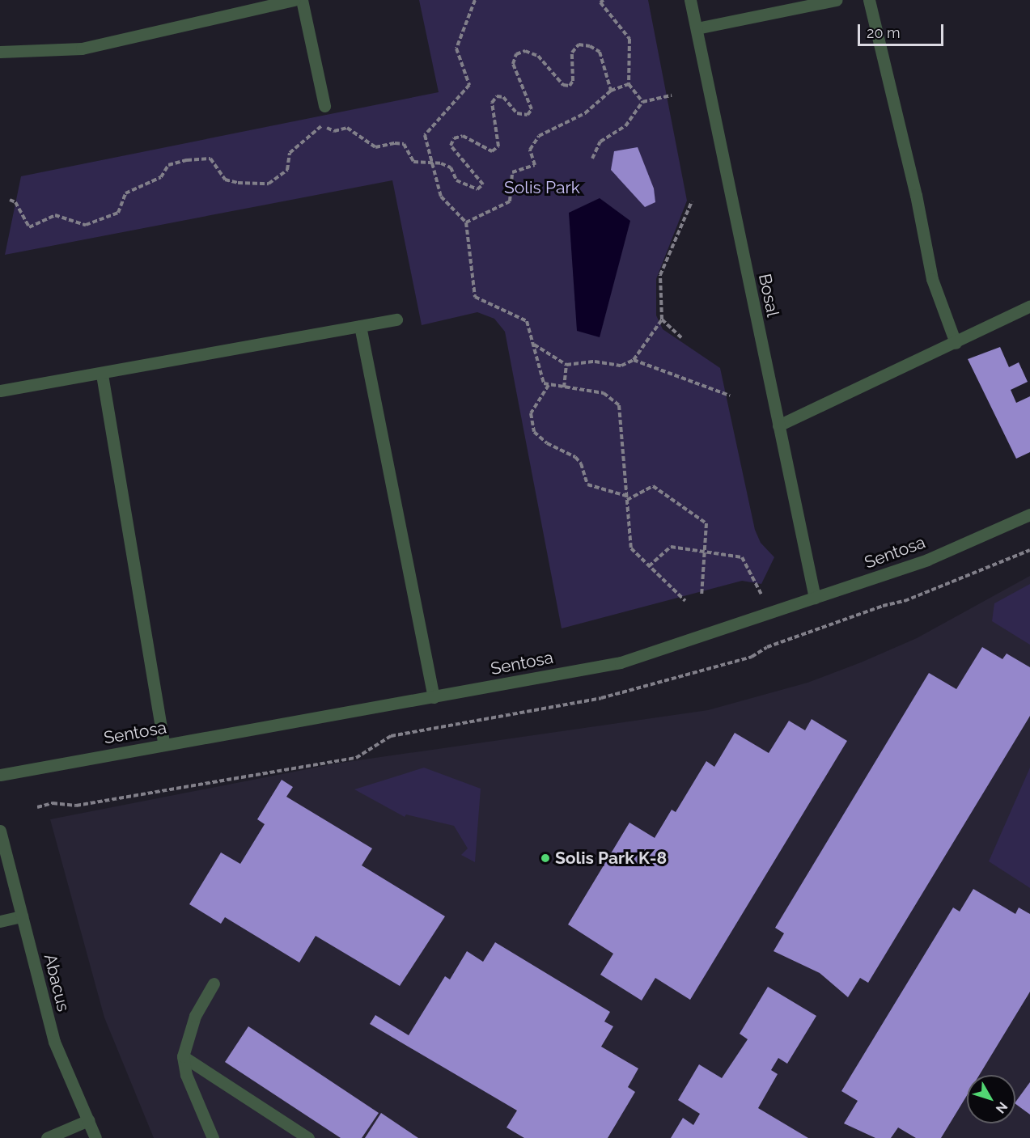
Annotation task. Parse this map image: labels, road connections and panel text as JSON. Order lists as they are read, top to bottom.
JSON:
{
  "streets": {
    "street": ["Bosal", "Sentosa", "Abacus"]
  },
  "crossings": [
    ["Bosal", "Sentosa"]
  ],
  "parks": ["Solis Park"],
  "places": ["Solis Park K-8"],
  "scale_bar": "20 m",
  "north": "bottom right"
}
